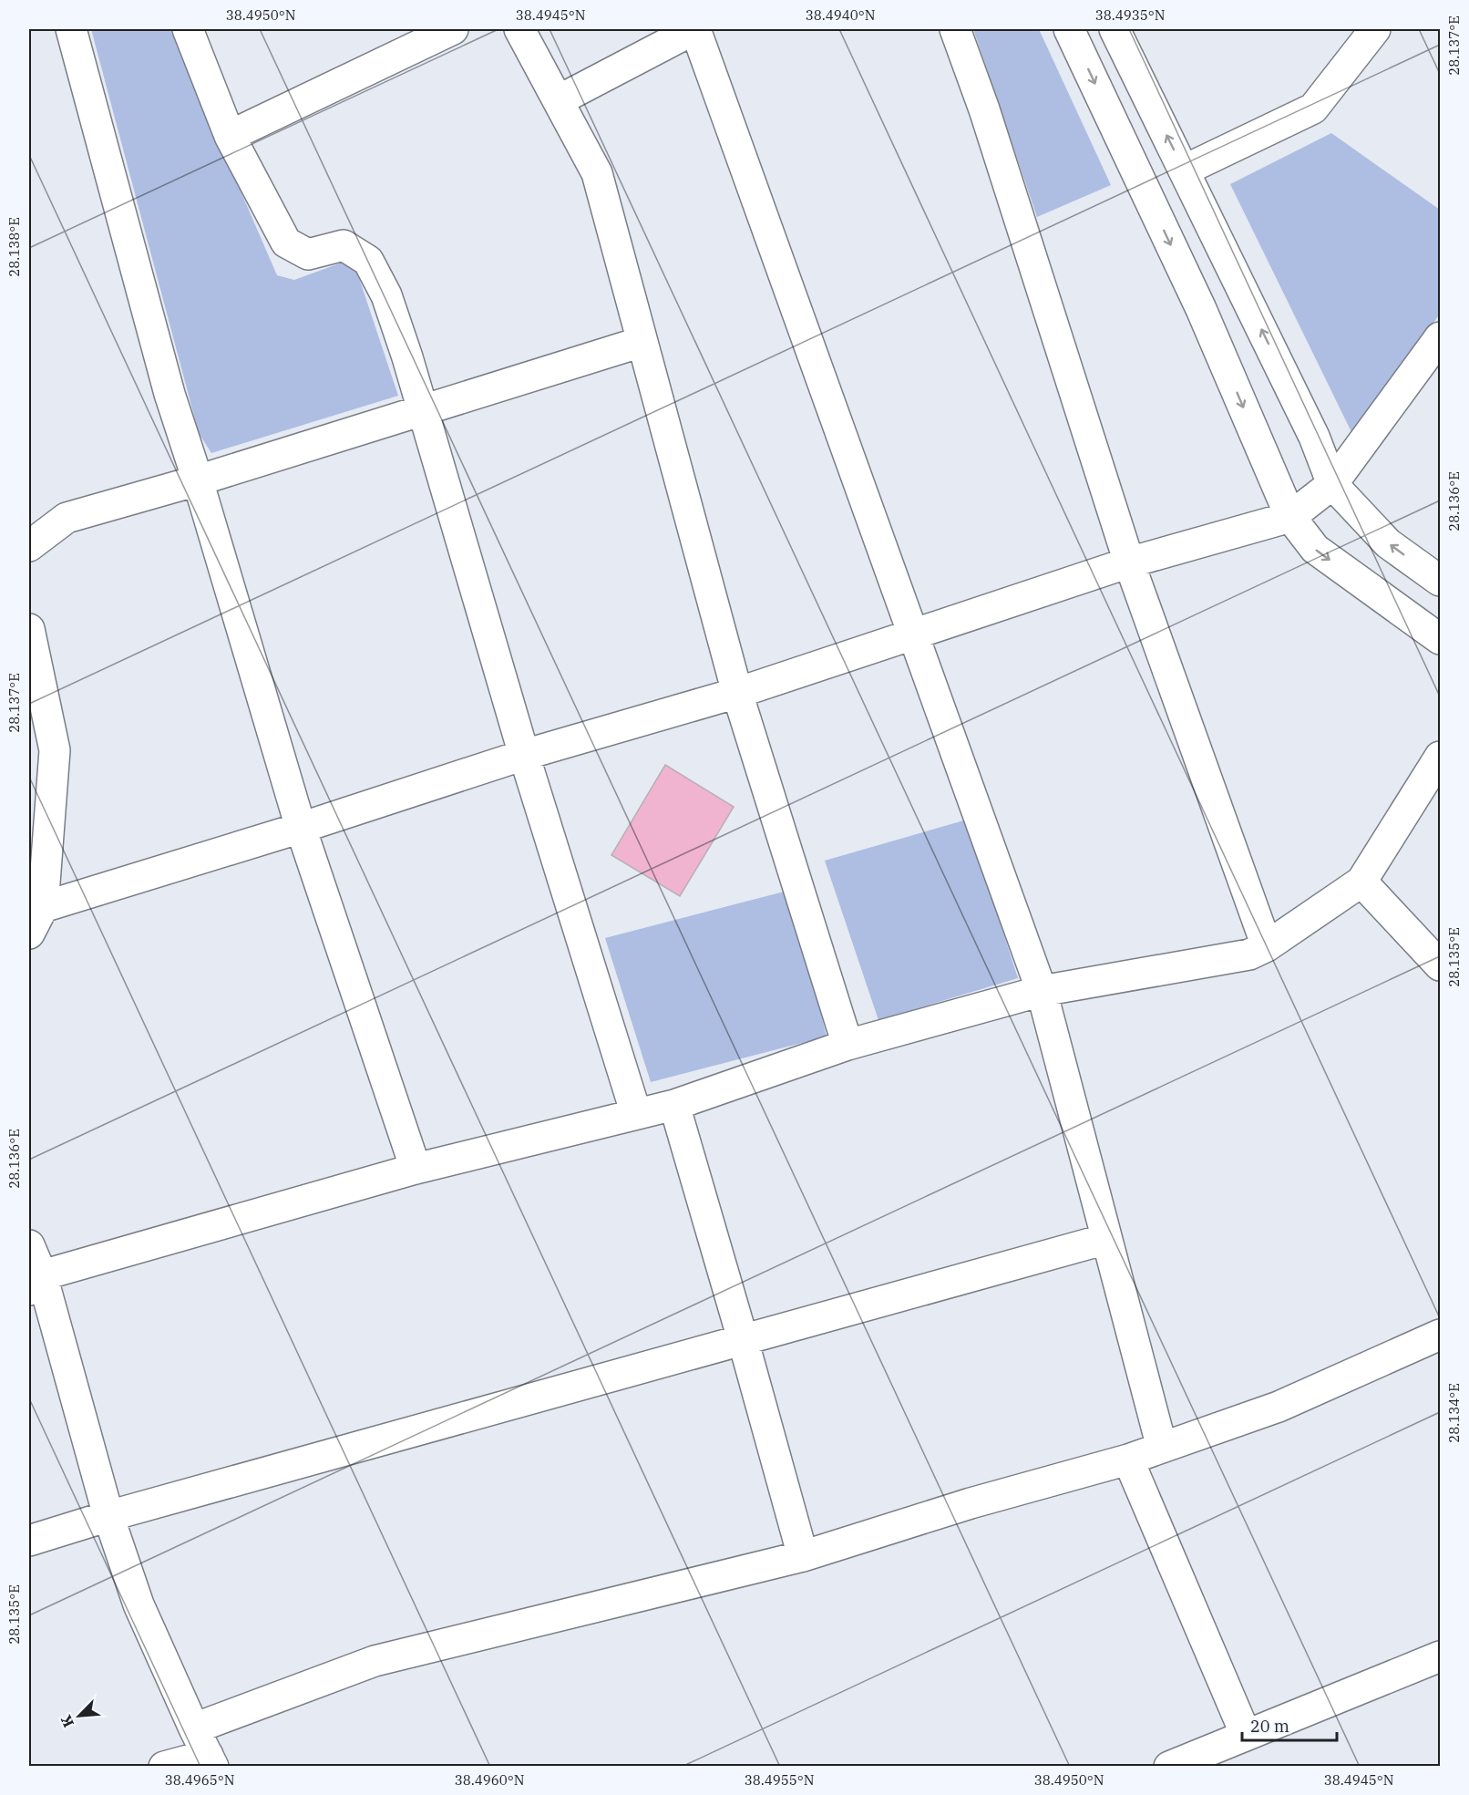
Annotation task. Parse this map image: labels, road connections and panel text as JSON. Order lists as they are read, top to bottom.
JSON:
{
  "scale_bar": "20 m",
  "north": "bottom left",
  "coordinates": [
    "38.4950°N",
    "38.4945°N",
    "38.4940°N",
    "38.4935°N",
    "28.137°E",
    "28.138°E",
    "28.136°E",
    "28.135°E",
    "28.134°E",
    "38.4965°N",
    "38.4960°N",
    "38.4955°N"
  ]
}
